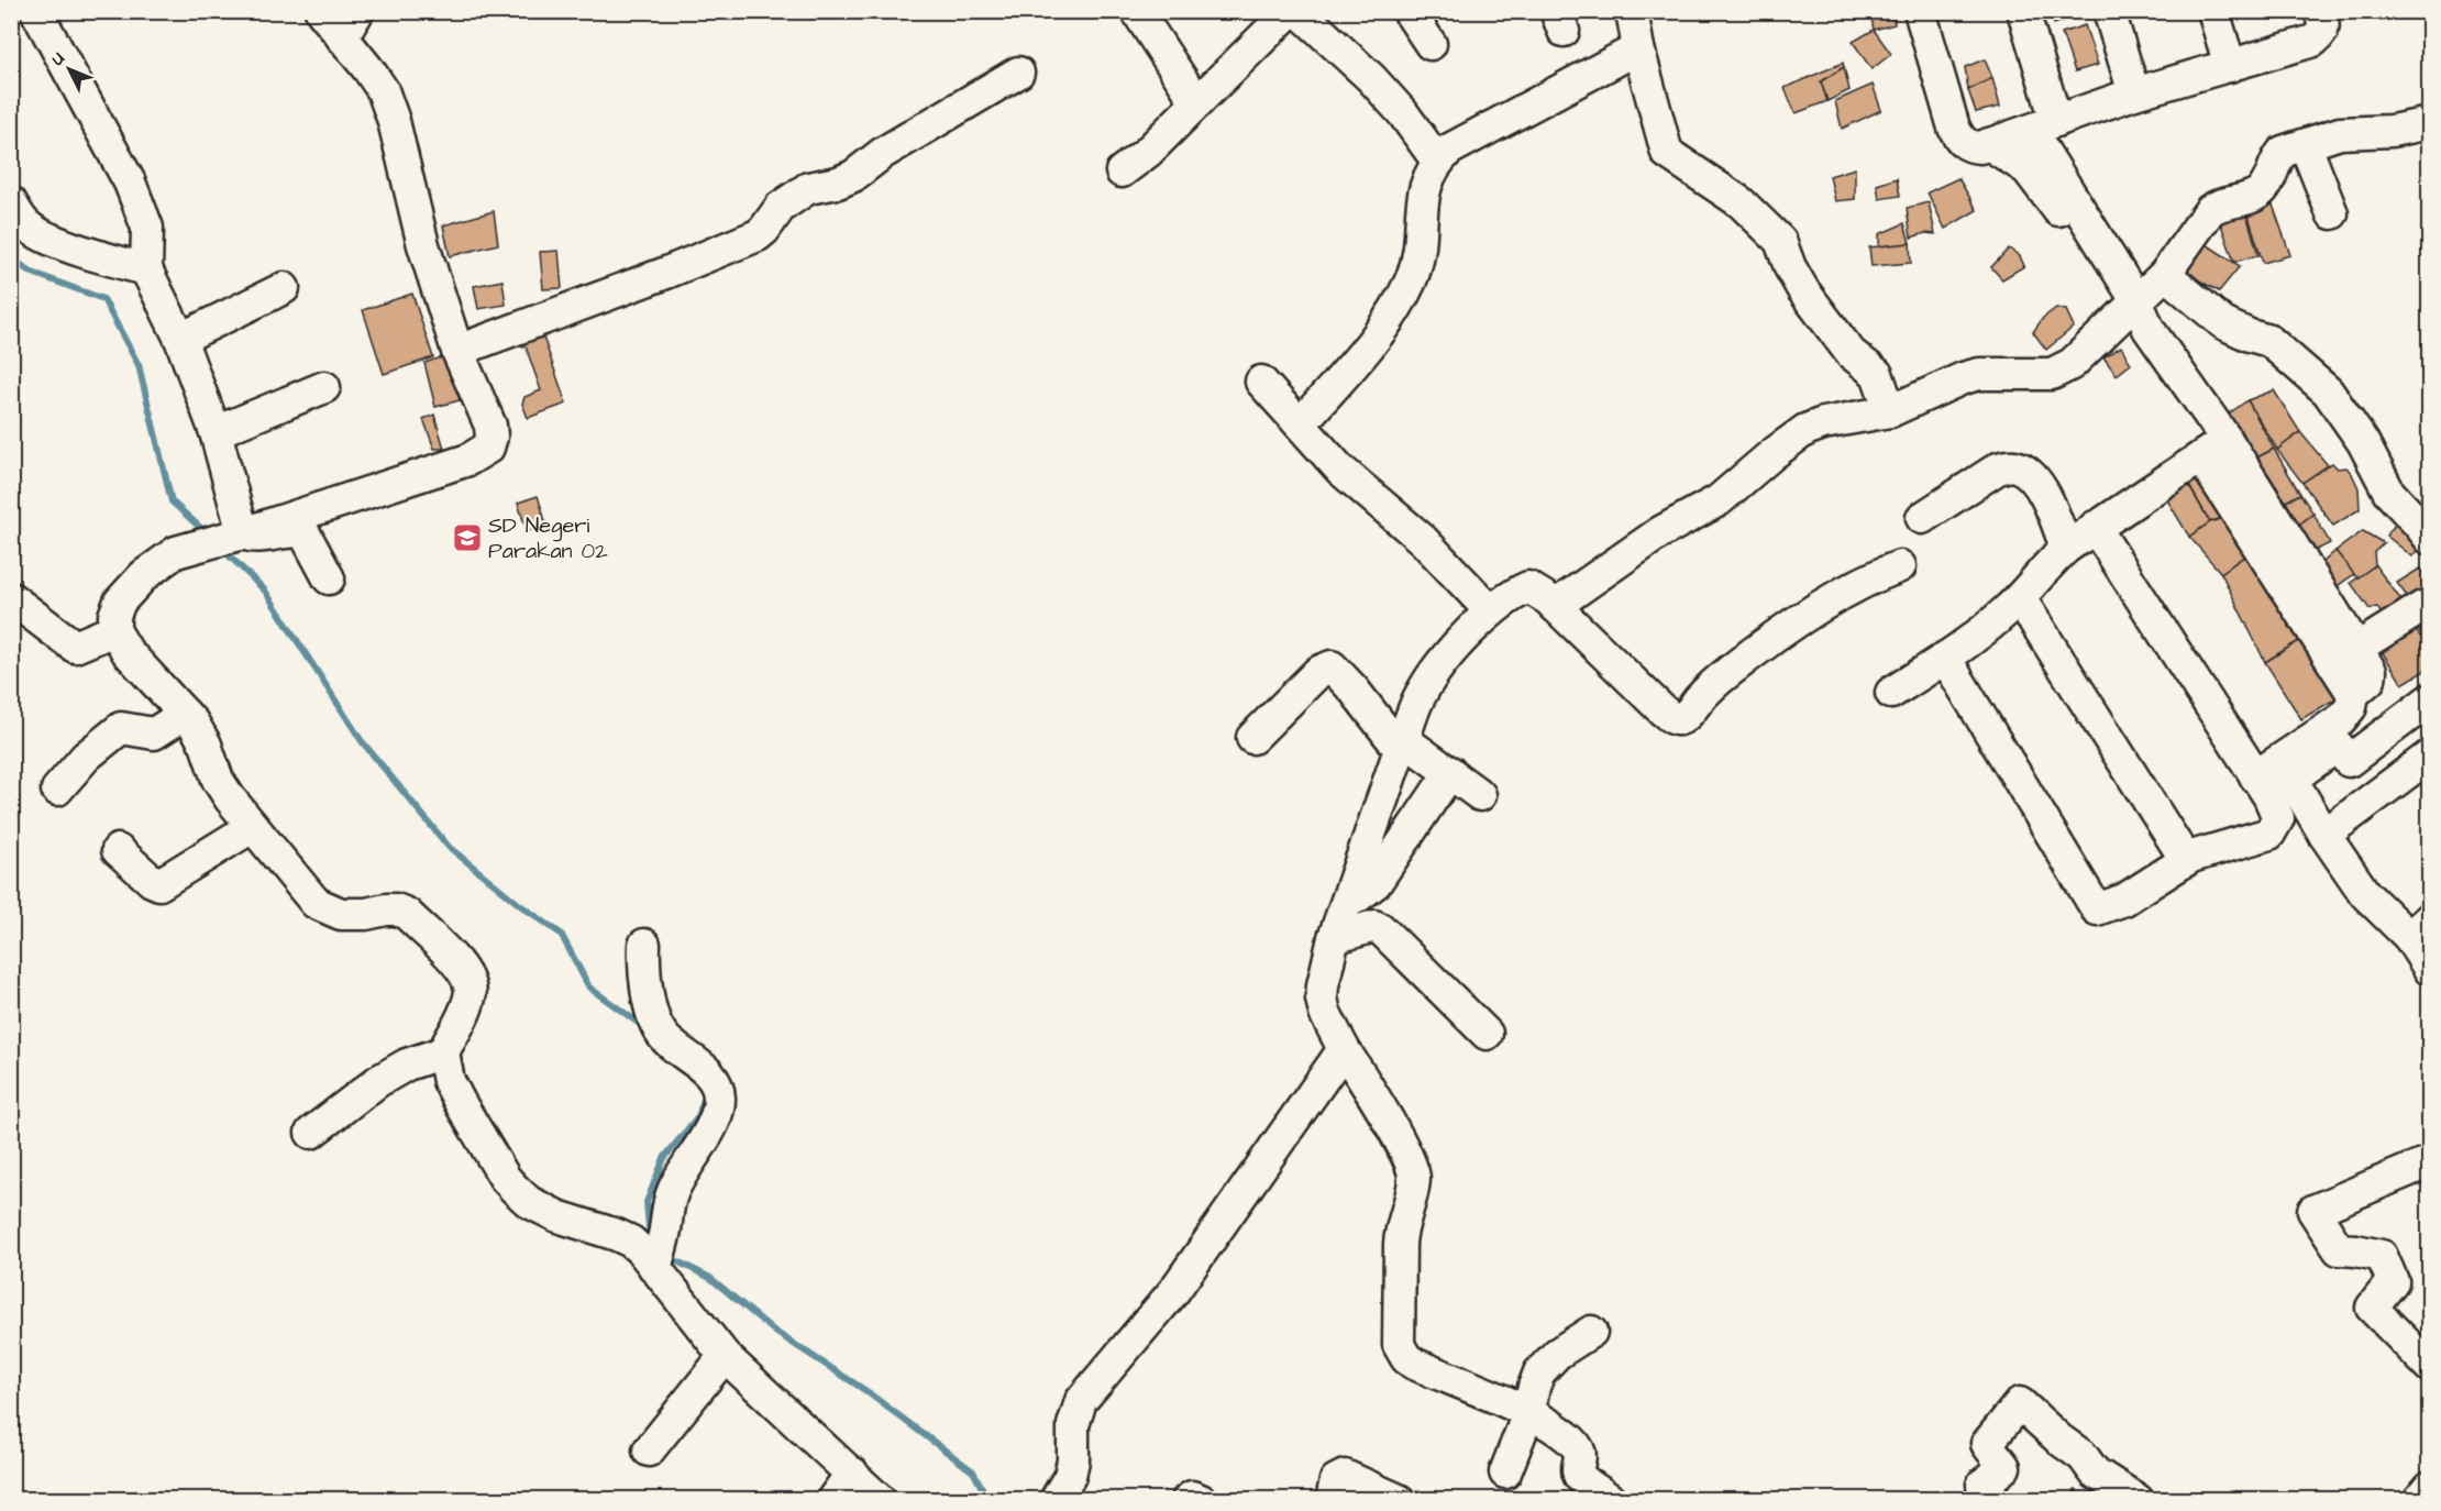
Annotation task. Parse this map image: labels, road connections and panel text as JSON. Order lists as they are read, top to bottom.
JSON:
{
  "places": {
    "school or university": ["SD Negeri Parakan 02"]
  },
  "north": "top left"
}
